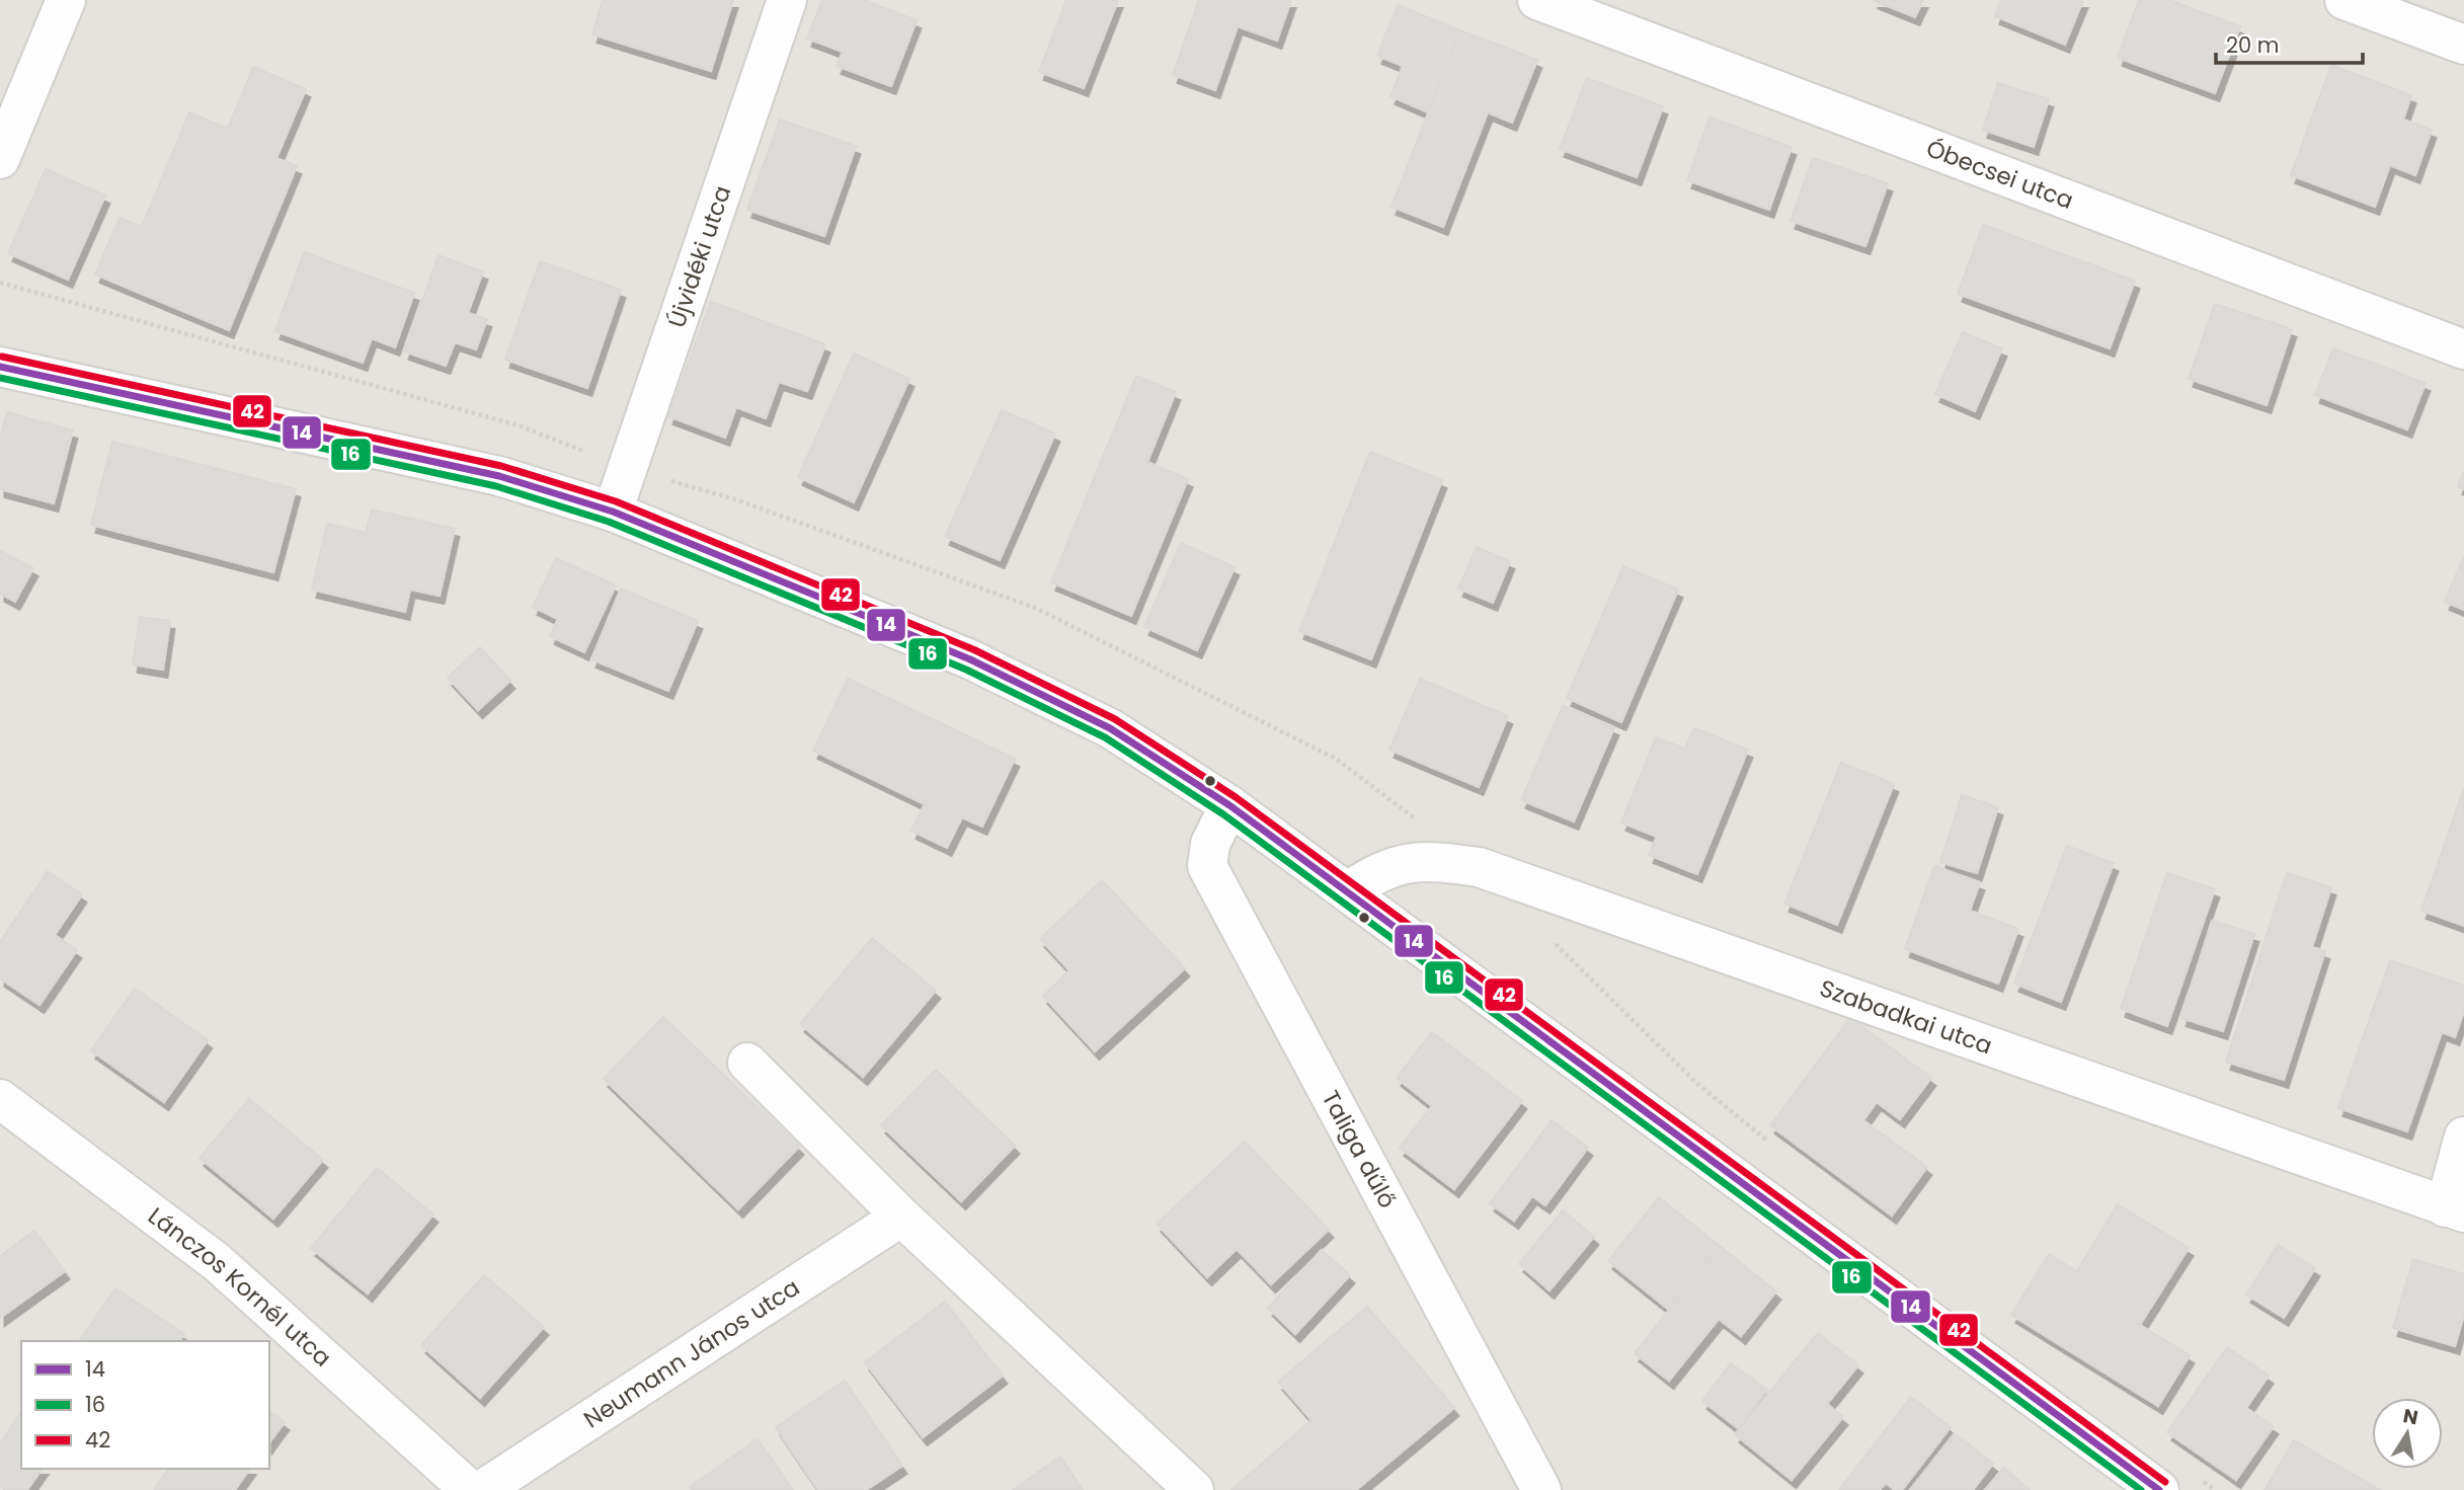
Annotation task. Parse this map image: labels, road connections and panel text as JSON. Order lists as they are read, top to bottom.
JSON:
{
  "streets": {
    "street": [
      "Óbecsei utca",
      "Újvidéki utca",
      "Szabadkai utca",
      "Taliga dűlő",
      "Lánczos Kornél utca",
      "Neumann János utca"
    ]
  },
  "lines": ["transit line 42", "transit line 14", "transit line 16"],
  "legend": ["14", "16", "42"],
  "scale_bar": "20 m",
  "north": "top"
}
